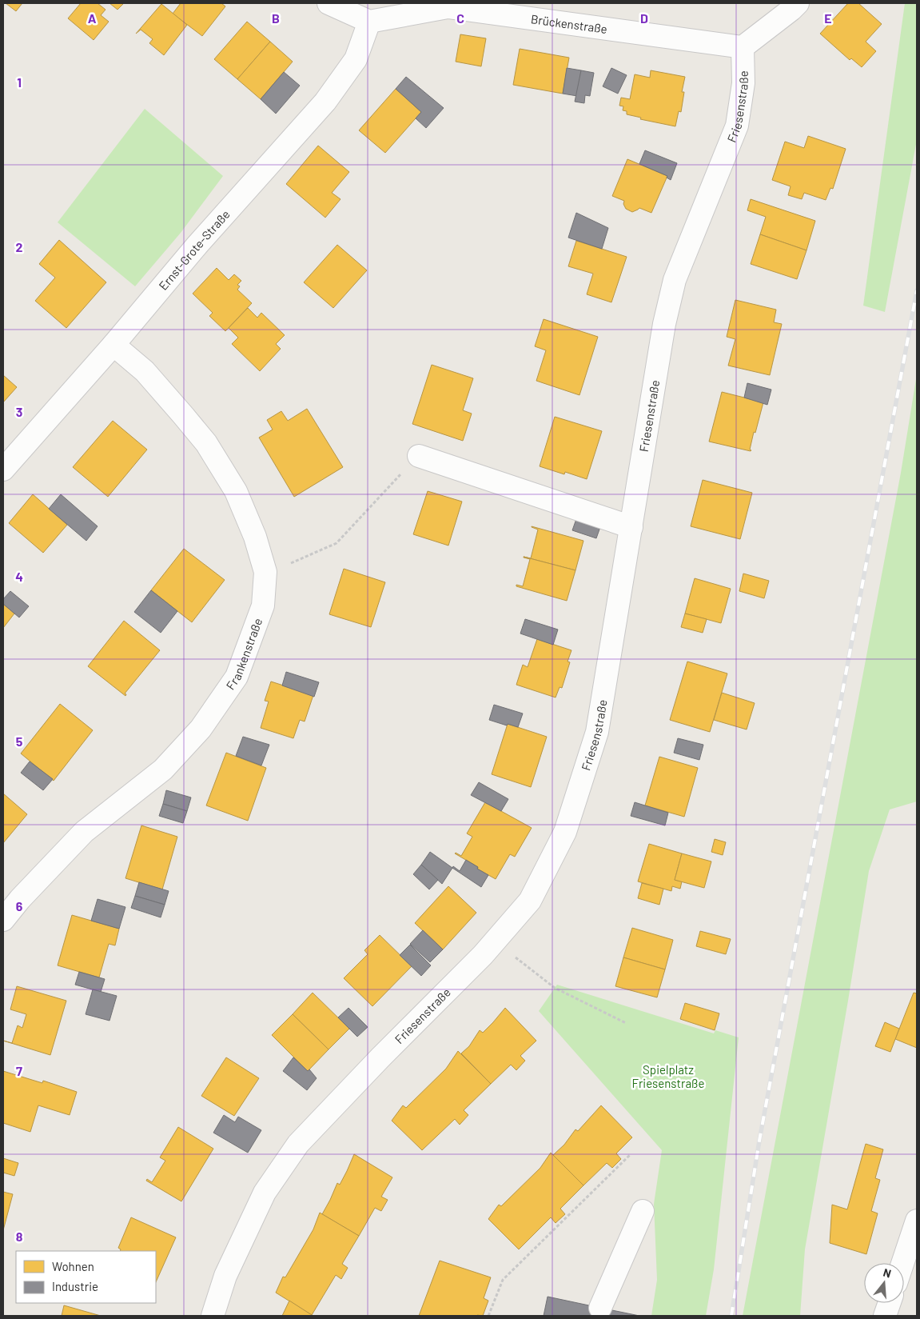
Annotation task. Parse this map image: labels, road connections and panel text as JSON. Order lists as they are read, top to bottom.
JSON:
{
  "streets": {
    "street": [
      "Brückenstraße",
      "Friesenstraße",
      "Ernst-Grote-Straße",
      "Frankenstraße"
    ]
  },
  "crossings": [
    ["Brückenstraße", "Friesenstraße"],
    ["Brückenstraße", "Ernst-Grote-Straße"],
    ["Ernst-Grote-Straße", "Frankenstraße"]
  ],
  "parks": ["Spielplatz Friesenstraße"],
  "legend": ["Wohnen", "Industrie"],
  "north": "top",
  "grid": {
    "columns": [
      "A",
      "B",
      "C",
      "D",
      "E"
    ],
    "rows": [
      "1",
      "2",
      "3",
      "4",
      "5",
      "6",
      "7",
      "8"
    ]
  }
}
